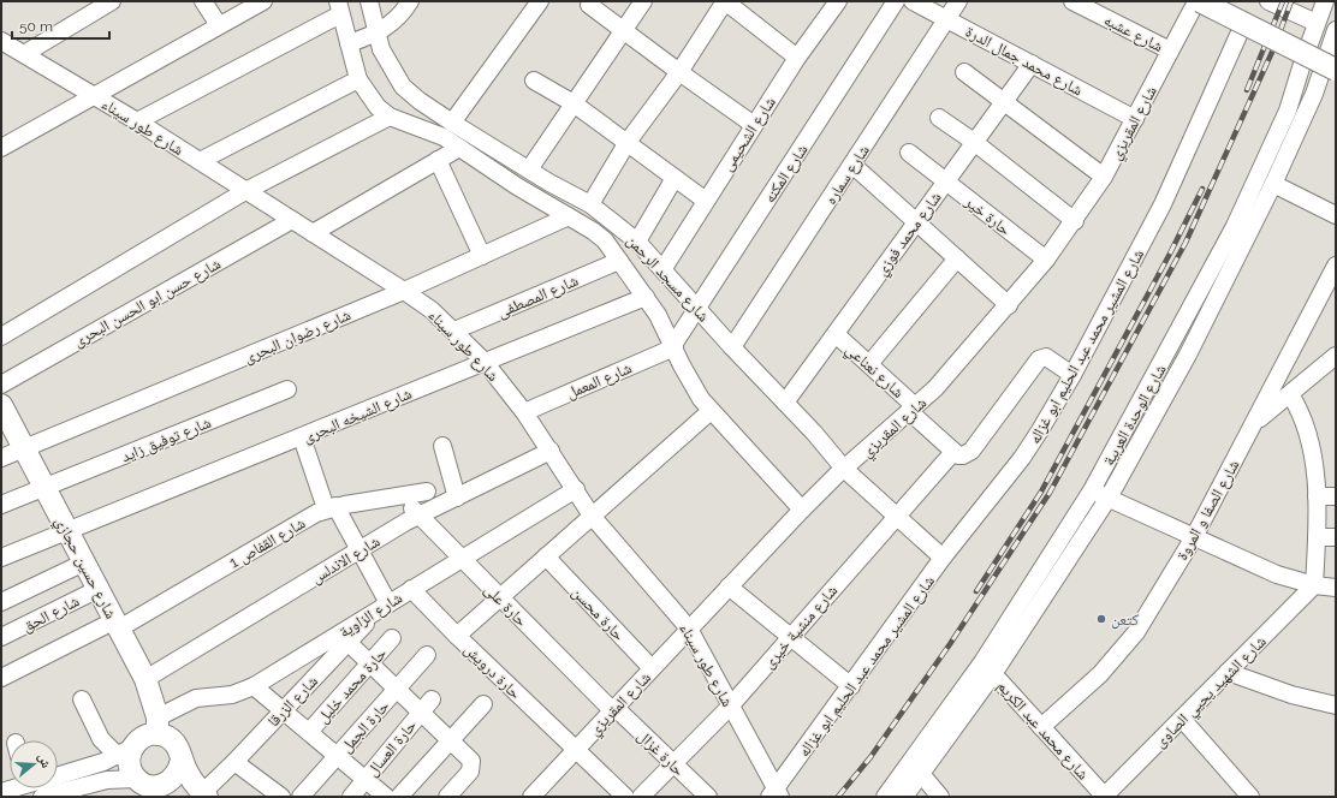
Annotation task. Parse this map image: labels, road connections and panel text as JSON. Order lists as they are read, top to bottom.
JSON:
{
  "streets": {
    "main road": ["شارع حسين حجازي"],
    "street": [
      "شارع عشبه",
      "شارع محمد جمال الدرة",
      "شارع المقريزي",
      "شارع طور سيناء",
      "شارع الشحيمى",
      "شارع المكنه",
      "شارع سماره",
      "حارة خير",
      "شارع محمد فوزي",
      "شارع مسجد الرحمن",
      "شارع المصطفى",
      "شارع حسن ابو الحسن البحرى",
      "شارع رضوان البحرى",
      "شارع المشير محمد عبد الحليم ابو غزاله",
      "شارع نعناعي",
      "شارع المعمل",
      "شارع الشيخه البحرى",
      "شارع الوحدة العربية",
      "شارع توفيق زايد",
      "شارع الصفا و المروة",
      "شارع القفاص 1",
      "شارع الاندلس",
      "حارة على",
      "شارع الحق",
      "حارة محسن",
      "شارع الزاوية",
      "شارع منشية خيرى",
      "حارة درويش",
      "حارة محمد خليل",
      "شارع الشهيد يحيي الصاوى",
      "شارع الزرقا",
      "حارة الجمل",
      "شارع محمد عبد الكريم",
      "حارة العسال",
      "حارة غزال"
    ]
  },
  "crossings": [
    ["شارع عشبه", "شارع المقريزي"],
    ["شارع محمد جمال الدرة", "شارع المقريزي"],
    ["شارع محمد جمال الدرة", "شارع سماره"],
    ["شارع محمد جمال الدرة", "شارع محمد فوزي"],
    ["شارع المقريزي", "شارع طور سيناء"],
    ["شارع المقريزي", "حارة خير"],
    ["شارع المقريزي", "شارع مسجد الرحمن"],
    ["شارع المقريزي", "شارع نعناعي"],
    ["شارع المقريزي", "حارة على"],
    ["شارع المقريزي", "حارة محسن"],
    ["شارع المقريزي", "حارة درويش"],
    ["شارع المقريزي", "حارة غزال"],
    ["شارع طور سيناء", "شارع المصطفى"],
    ["شارع طور سيناء", "شارع حسن ابو الحسن البحرى"],
    ["شارع طور سيناء", "شارع رضوان البحرى"],
    ["شارع طور سيناء", "شارع المشير محمد عبد الحليم ابو غزاله"],
    ["شارع طور سيناء", "شارع المعمل"],
    ["شارع طور سيناء", "شارع الشيخه البحرى"],
    ["شارع طور سيناء", "شارع الاندلس"],
    ["شارع طور سيناء", "شارع الزاوية"],
    ["شارع طور سيناء", "شارع منشية خيرى"],
    ["شارع الشحيمى", "شارع مسجد الرحمن"],
    ["شارع المكنه", "شارع مسجد الرحمن"],
    ["شارع المكنه", "شارع المعمل"],
    ["شارع سماره", "شارع مسجد الرحمن"],
    ["حارة خير", "شارع محمد فوزي"],
    ["شارع محمد فوزي", "شارع مسجد الرحمن"],
    ["شارع محمد فوزي", "شارع نعناعي"],
    ["شارع مسجد الرحمن", "شارع المصطفى"],
    ["شارع مسجد الرحمن", "شارع رضوان البحرى"],
    ["شارع مسجد الرحمن", "شارع المشير محمد عبد الحليم ابو غزاله"],
    ["شارع مسجد الرحمن", "شارع المعمل"],
    ["شارع مسجد الرحمن", "شارع الشيخه البحرى"],
    ["شارع مسجد الرحمن", "شارع منشية خيرى"],
    ["شارع رضوان البحرى", "شارع حسين حجازي"],
    ["شارع نعناعي", "شارع منشية خيرى"],
    ["شارع الشيخه البحرى", "شارع حسين حجازي"],
    ["شارع الوحدة العربية", "شارع محمد عبد الكريم"],
    ["شارع توفيق زايد", "شارع حسين حجازي"],
    ["شارع الصفا و المروة", "شارع محمد عبد الكريم"],
    ["شارع القفاص 1", "شارع حسين حجازي"],
    ["شارع القفاص 1", "حارة على"],
    ["شارع الاندلس", "شارع حسين حجازي"],
    ["شارع الاندلس", "حارة على"],
    ["شارع حسين حجازي", "شارع الحق"],
    ["شارع حسين حجازي", "شارع الزاوية"],
    ["حارة على", "شارع الزاوية"],
    ["حارة على", "حارة غزال"],
    ["شارع الزاوية", "حارة درويش"],
    ["شارع الزاوية", "شارع الزرقا"],
    ["شارع منشية خيرى", "حارة غزال"],
    ["شارع الشهيد يحيي الصاوى", "شارع محمد عبد الكريم"]
  ],
  "places": ["كتعن"],
  "scale_bar": "50 m",
  "north": "right"
}
